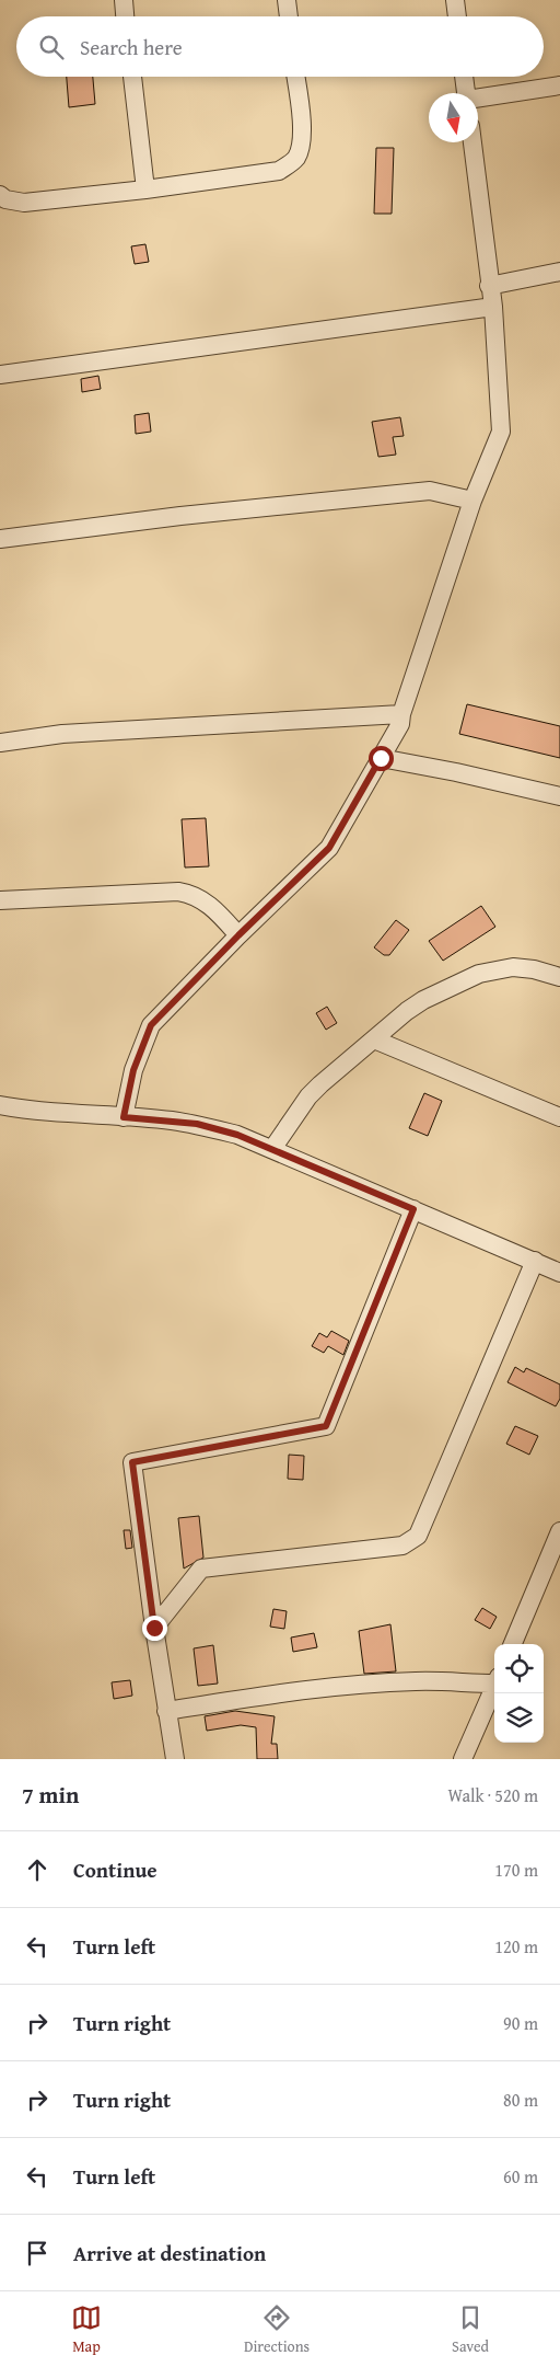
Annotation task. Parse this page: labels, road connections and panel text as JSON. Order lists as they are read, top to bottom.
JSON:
{
  "north": "bottom",
  "page": {
    "search": "Search here",
    "heading": ["7 min", "Walk · 520 m"],
    "list": [
      ["Continue", "170 m"],
      ["Turn left", "120 m"],
      ["Turn right", "90 m"],
      ["Turn right", "80 m"],
      ["Turn left", "60 m"],
      "Arrive at destination"
    ],
    "nav": ["Map", "Directions", "Saved"]
  }
}
